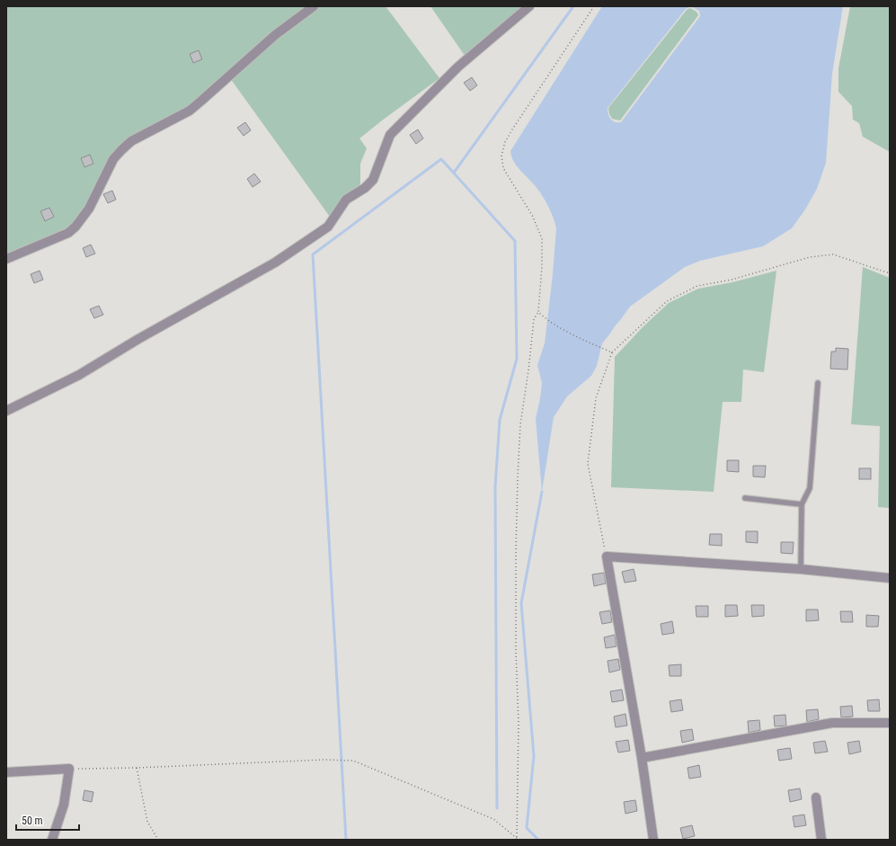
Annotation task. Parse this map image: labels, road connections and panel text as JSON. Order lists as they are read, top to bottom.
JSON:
{
  "scale_bar": "50 m"
}
